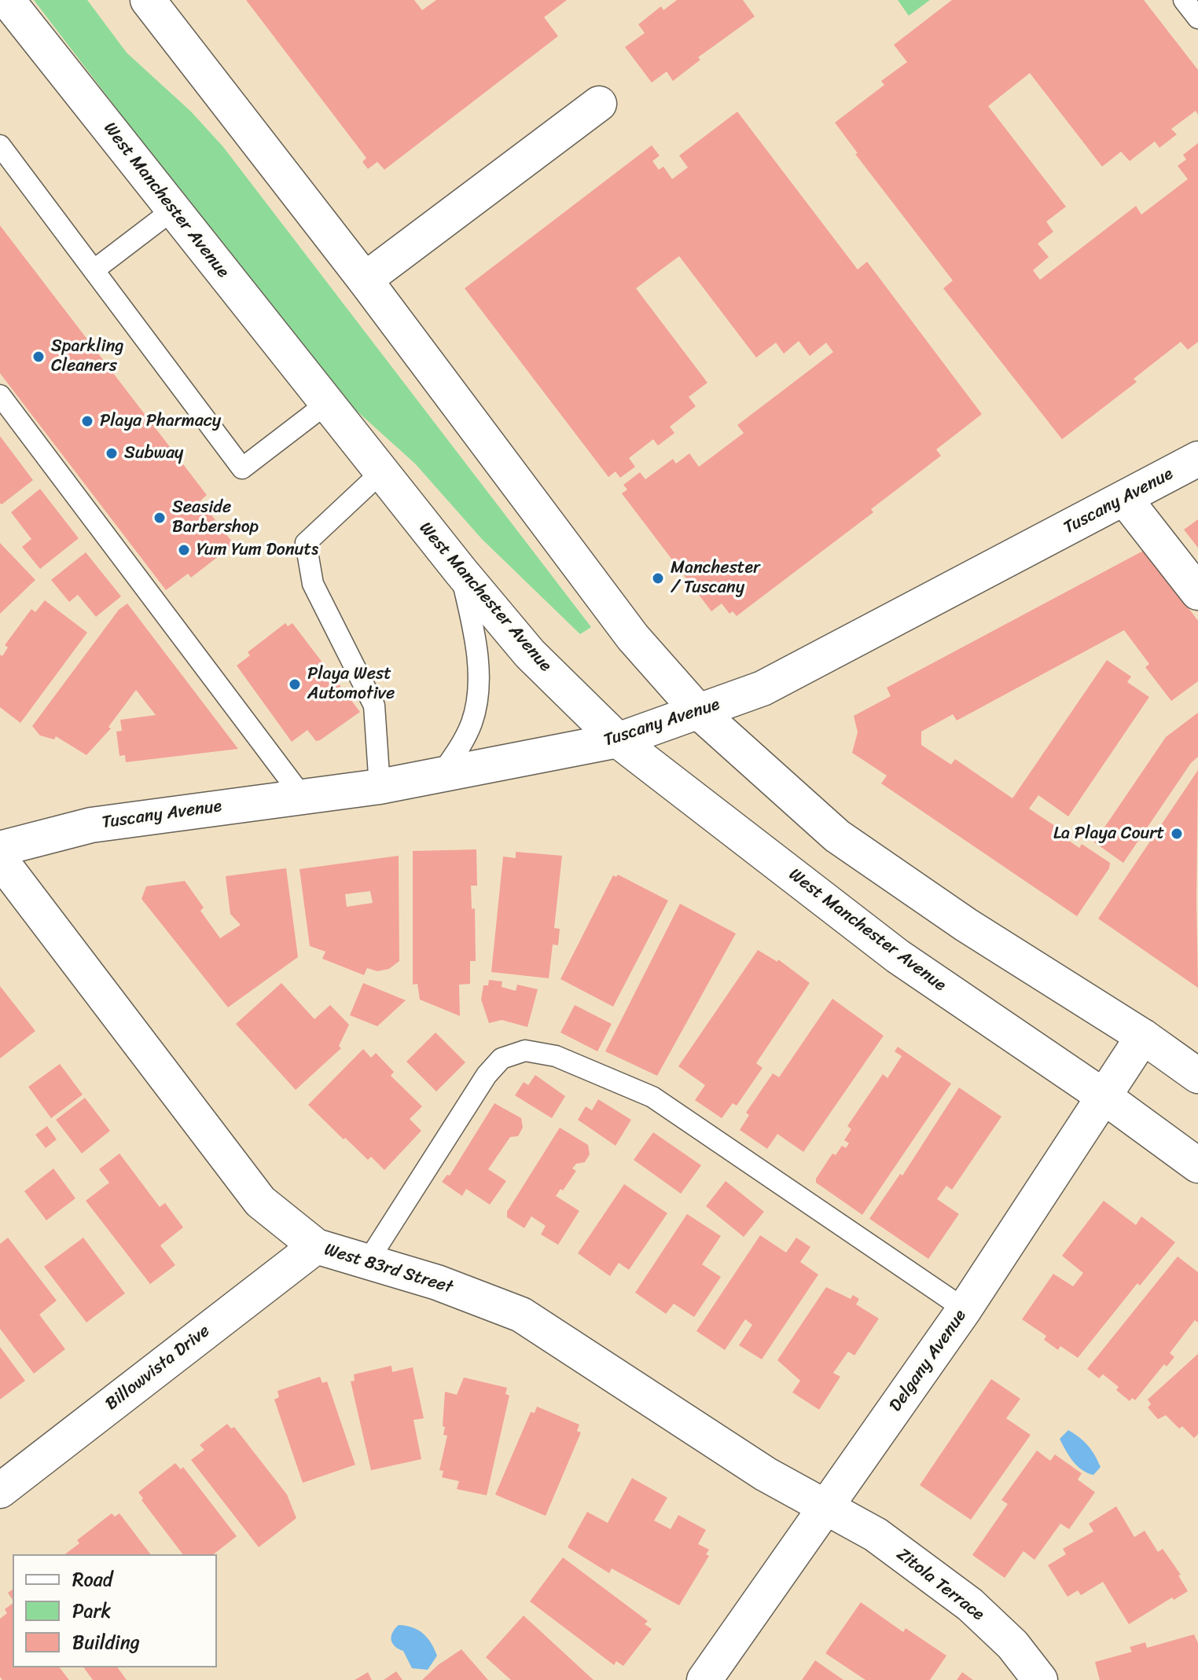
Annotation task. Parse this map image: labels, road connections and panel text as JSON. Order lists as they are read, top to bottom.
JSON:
{
  "streets": {
    "street": [
      "West Manchester Avenue",
      "Tuscany Avenue",
      "West 83rd Street",
      "Delgany Avenue",
      "Billowvista Drive",
      "Zitola Terrace"
    ]
  },
  "crossings": [
    ["West Manchester Avenue", "Tuscany Avenue"],
    ["West Manchester Avenue", "Delgany Avenue"],
    ["West 83rd Street", "Delgany Avenue"],
    ["West 83rd Street", "Billowvista Drive"],
    ["West 83rd Street", "Zitola Terrace"],
    ["Delgany Avenue", "Zitola Terrace"]
  ],
  "places": [
    "Sparkling Cleaners",
    "Playa Pharmacy",
    "Subway",
    "Seaside Barbershop",
    "Yum Yum Donuts",
    "Manchester / Tuscany",
    "Playa West Automotive",
    "La Playa Court"
  ],
  "legend": ["Road", "Park", "Building"]
}
